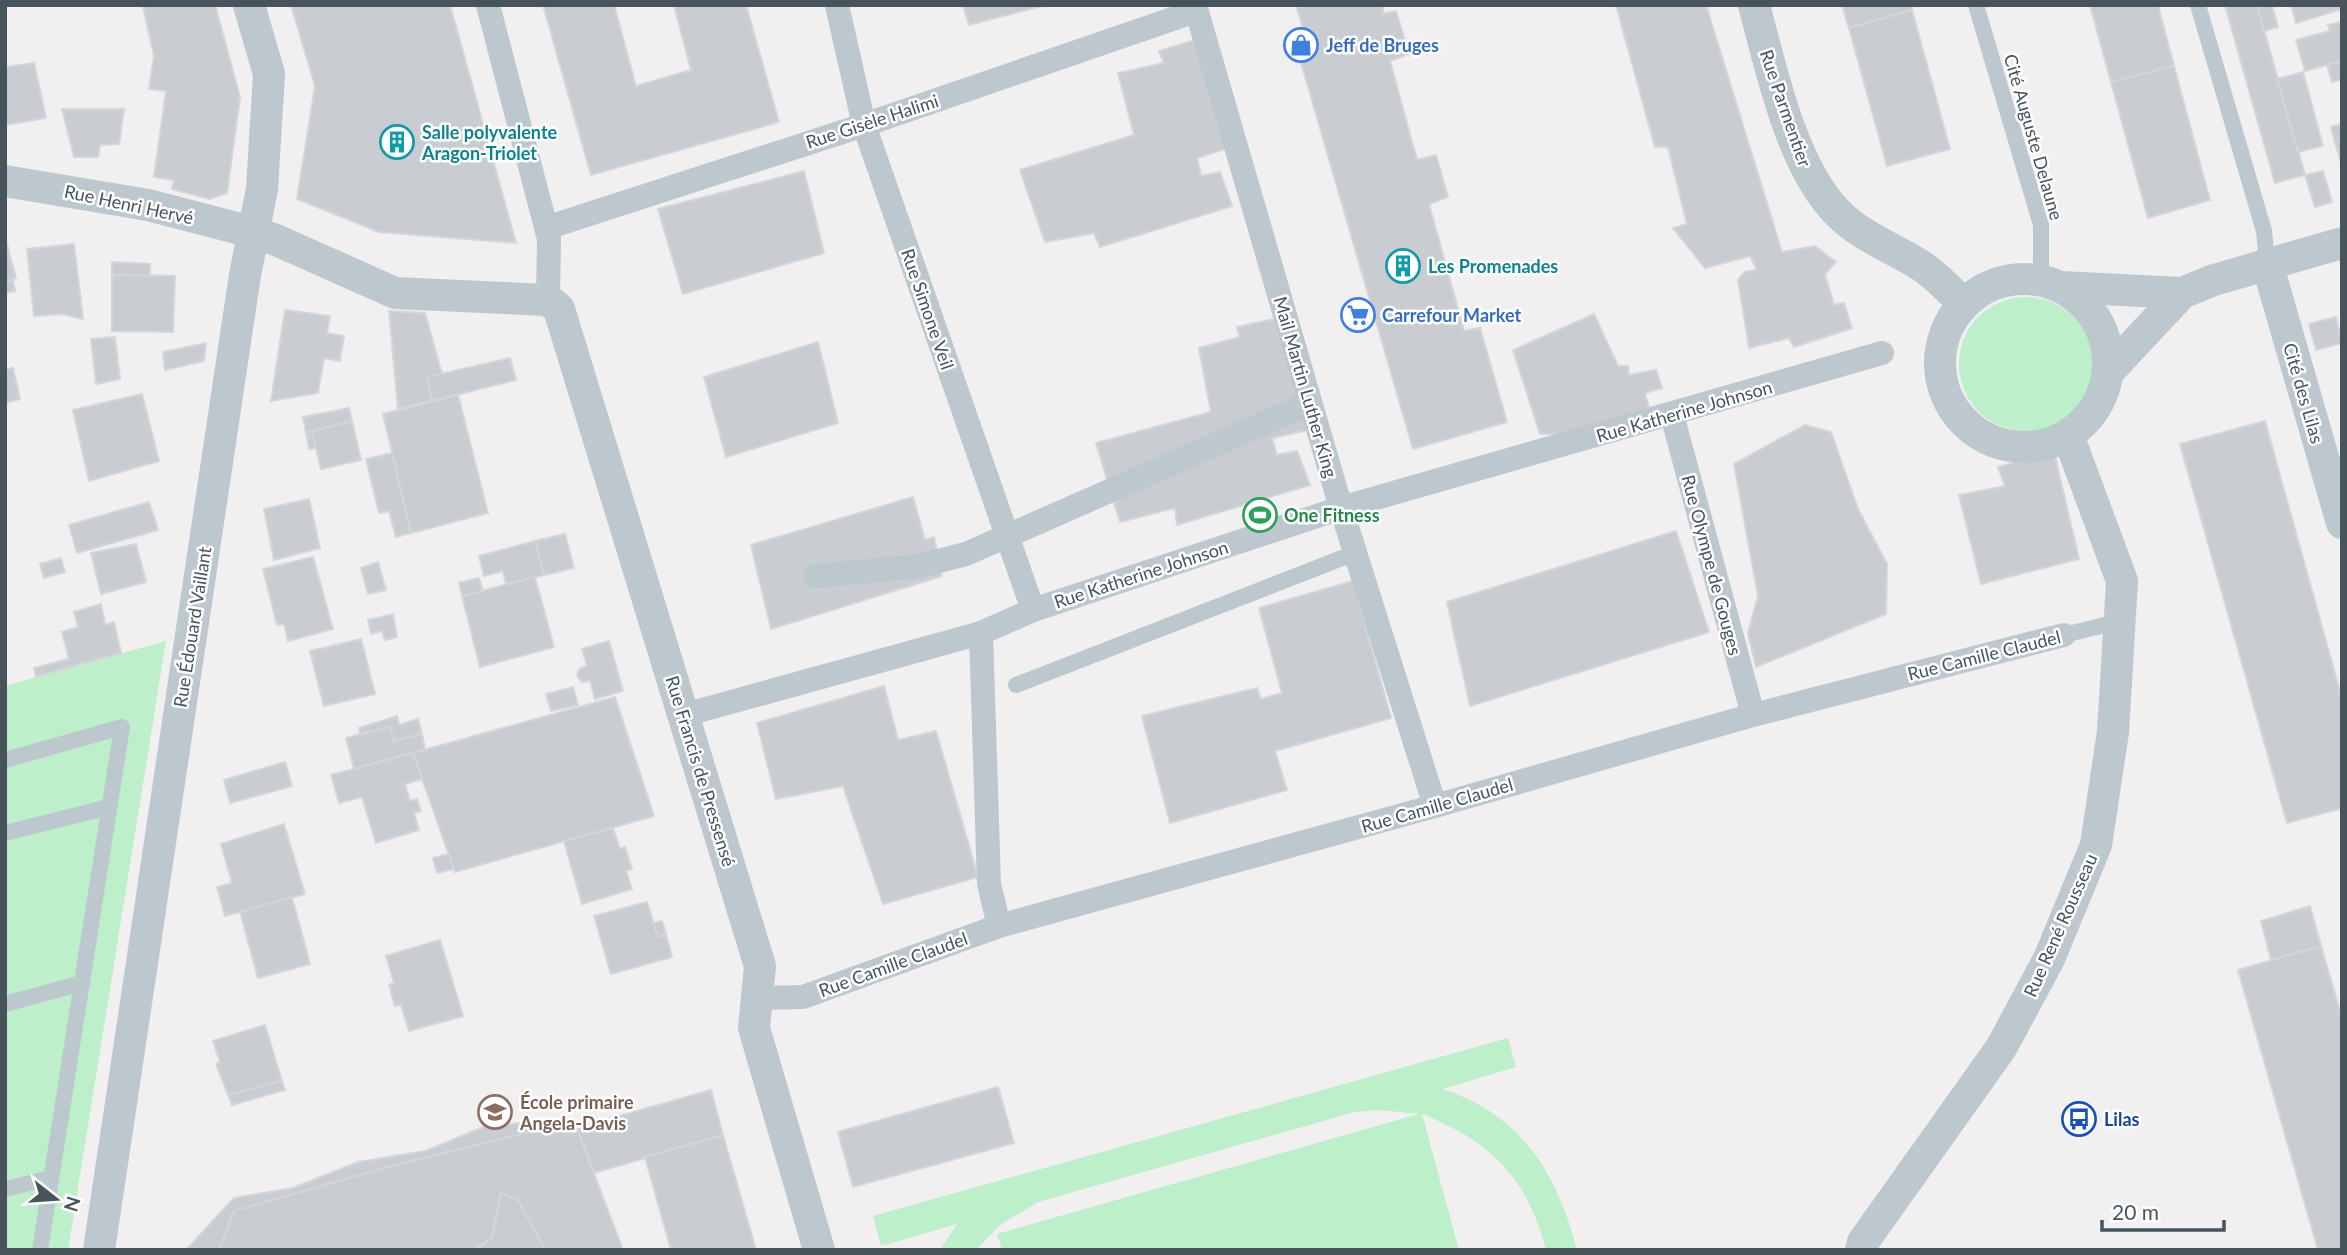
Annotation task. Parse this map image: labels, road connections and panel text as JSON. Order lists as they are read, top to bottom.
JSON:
{
  "streets": {
    "street": [
      "Rue Parmentier",
      "Rue Gisèle Halimi",
      "Rue Henri Hervé",
      "Rue Simone Veil",
      "Mail Martin Luther King",
      "Cité des Lilas",
      "Rue Katherine Johnson",
      "Rue Olympe de Gouges",
      "Rue Édouard Vaillant",
      "Rue Camille Claudel",
      "Rue Francis de Pressensé",
      "Rue René Rousseau"
    ],
    "lane": ["Cité Auguste Delaune"]
  },
  "crossings": [
    ["Rue Parmentier", "Cité Auguste Delaune"],
    ["Rue Parmentier", "Rue René Rousseau"],
    ["Rue Gisèle Halimi", "Rue Simone Veil"],
    ["Rue Gisèle Halimi", "Mail Martin Luther King"],
    ["Cité Auguste Delaune", "Rue René Rousseau"],
    ["Rue Henri Hervé", "Rue Édouard Vaillant"],
    ["Rue Simone Veil", "Rue Katherine Johnson"],
    ["Mail Martin Luther King", "Rue Katherine Johnson"],
    ["Mail Martin Luther King", "Rue Camille Claudel"],
    ["Rue Katherine Johnson", "Rue Olympe de Gouges"],
    ["Rue Katherine Johnson", "Rue Francis de Pressensé"],
    ["Rue Olympe de Gouges", "Rue Camille Claudel"],
    ["Rue Camille Claudel", "Rue Francis de Pressensé"],
    ["Rue Camille Claudel", "Rue René Rousseau"]
  ],
  "places": {
    "shop": ["Jeff de Bruges"],
    "building": ["Salle polyvalente Aragon-Triolet", "Les Promenades"],
    "supermarket": ["Carrefour Market"],
    "sports": ["One Fitness"],
    "school or university": ["École primaire Angela-Davis"],
    "bus stop": ["Lilas"]
  },
  "scale_bar": "20 m",
  "north": "right"
}
